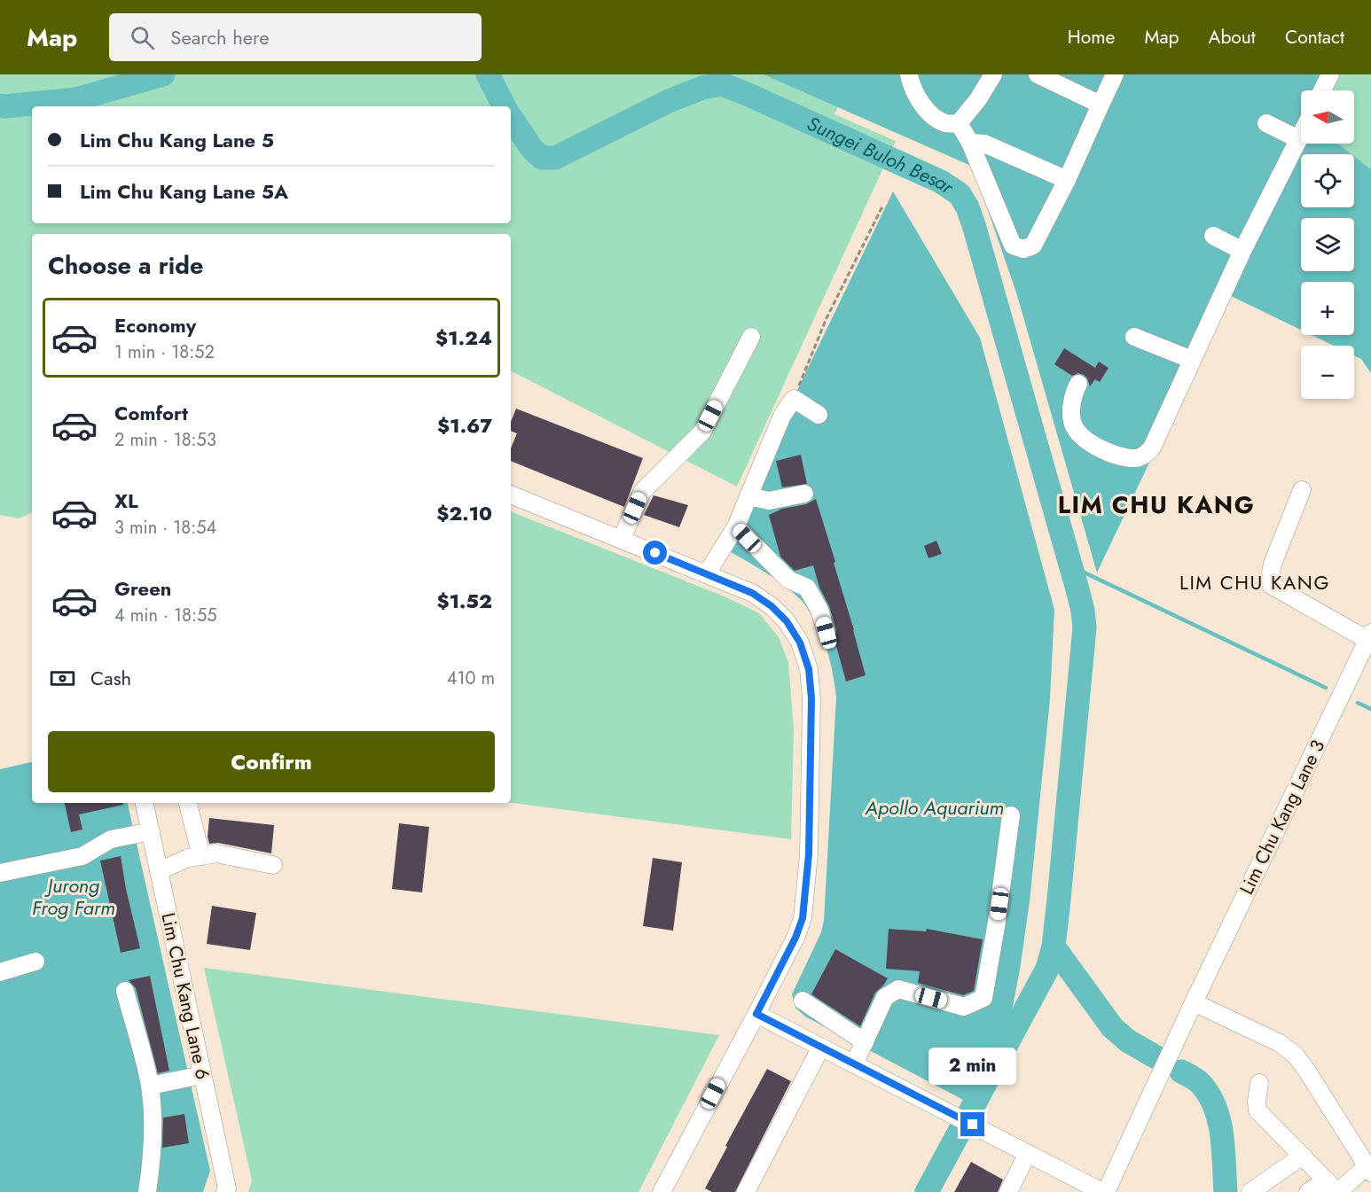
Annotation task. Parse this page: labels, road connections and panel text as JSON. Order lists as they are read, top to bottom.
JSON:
{
  "streets": {
    "street": ["Lim Chu Kang Lane 3", "Lim Chu Kang Lane 6"]
  },
  "districts": ["LIM CHU KANG", "LIM CHU KANG"],
  "water": ["Sungei Buloh Besar", "Apollo Aquarium", "Jurong Frog Farm"],
  "north": "left",
  "page": {
    "header": "Map",
    "search": "Search here",
    "nav": [
      "Home",
      "Map",
      "About",
      "Contact"
    ],
    "map_buttons": ["+", "−"],
    "banner": ["Lim Chu Kang Lane 5", "Lim Chu Kang Lane 5A"],
    "heading": "Choose a ride",
    "list": [
      {
        "name": "Economy",
        "note": "1 min · 18:52",
        "value": "$1.24"
      },
      {
        "name": "Comfort",
        "note": "2 min · 18:53",
        "value": "$1.67"
      },
      {
        "name": "XL",
        "note": "3 min · 18:54",
        "value": "$2.10"
      },
      {
        "name": "Green",
        "note": "4 min · 18:55",
        "value": "$1.52"
      }
    ],
    "pay": ["Cash", "410 m"],
    "buttons": "Confirm",
    "bubble": "2 min"
  }
}
